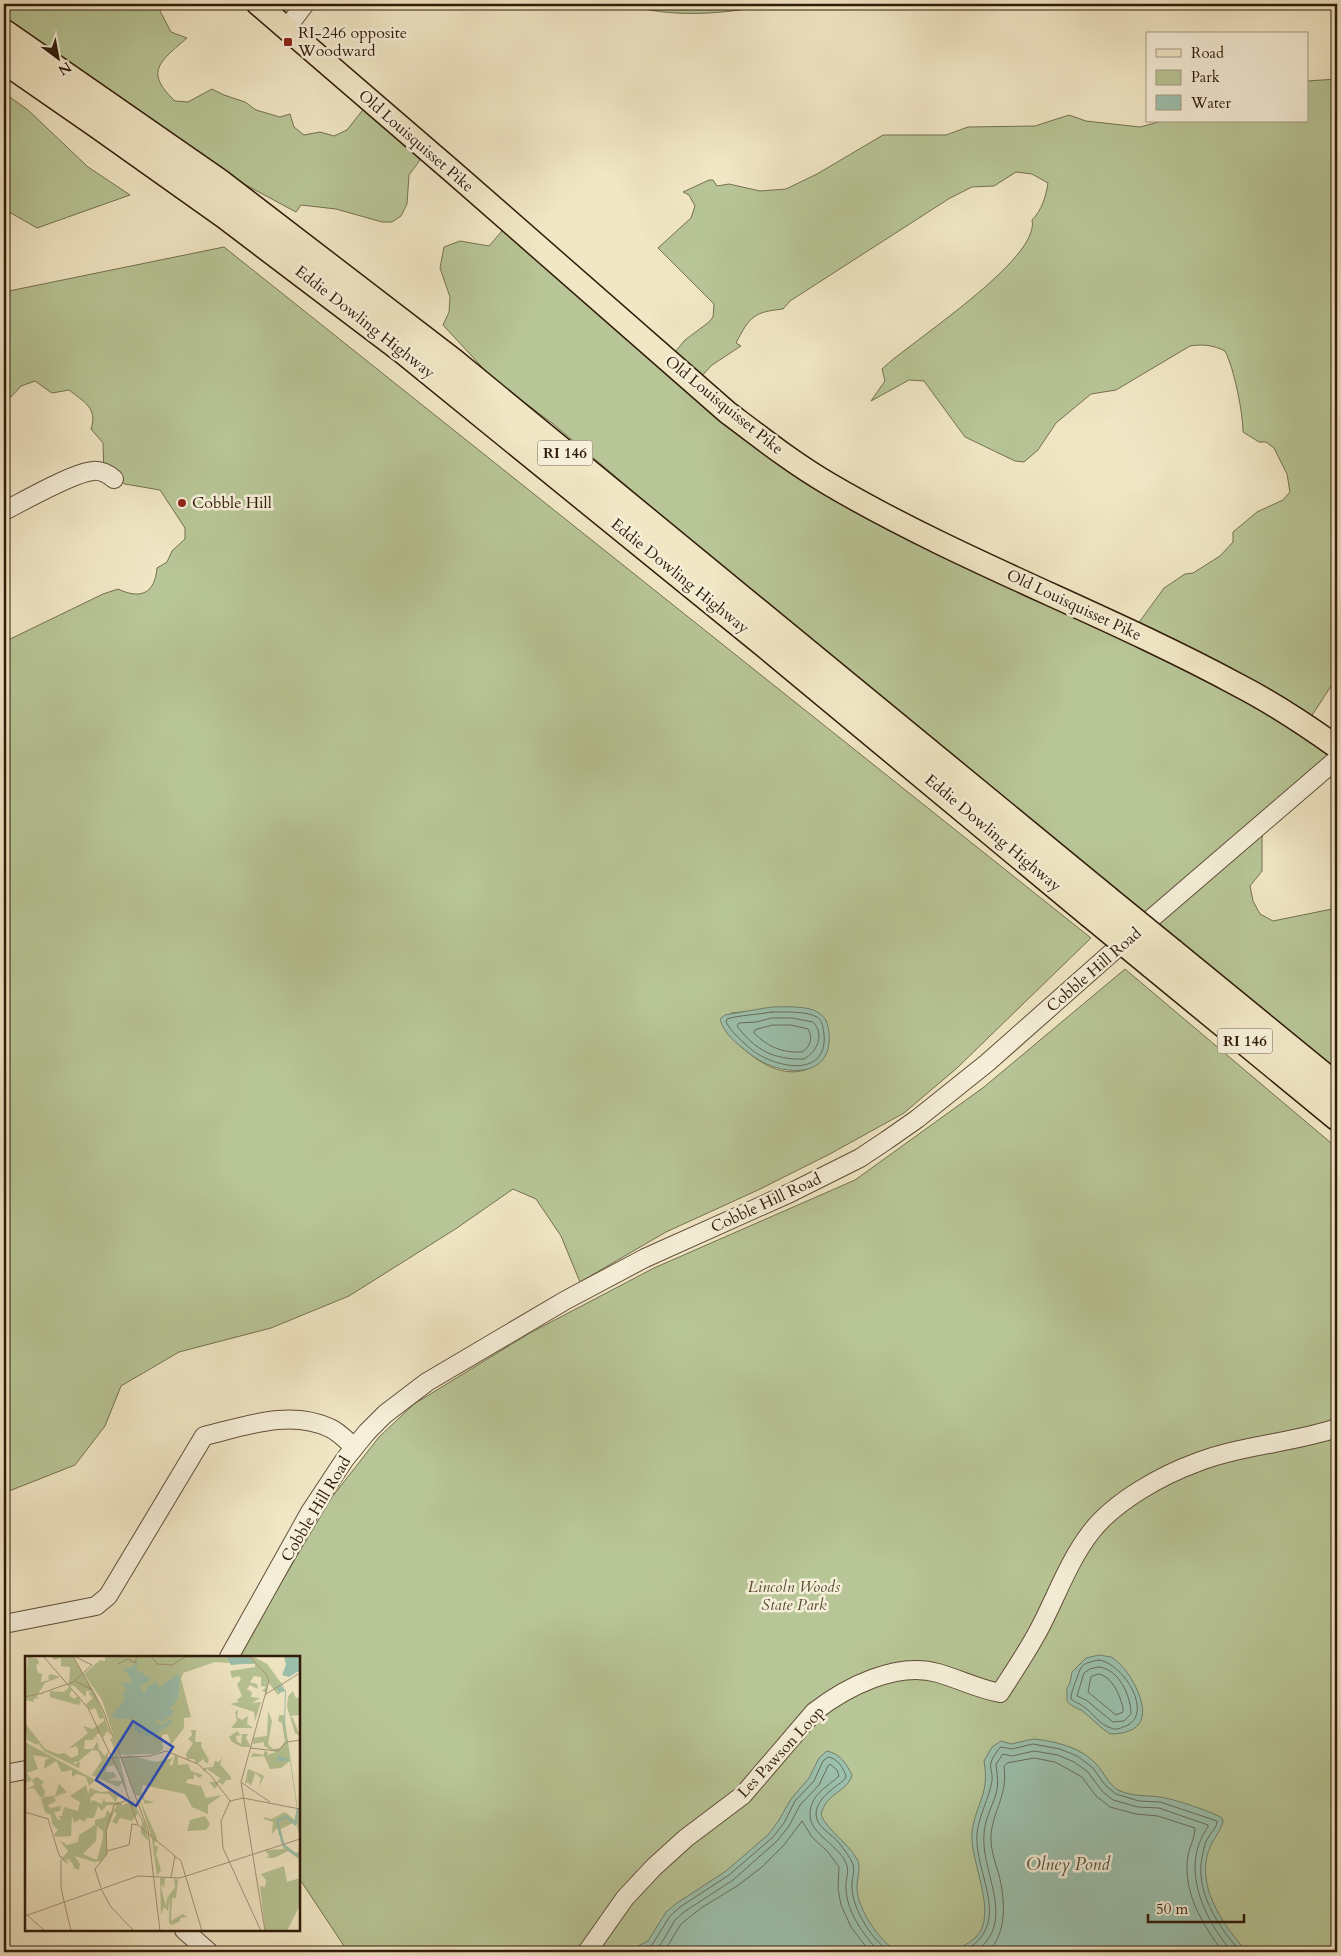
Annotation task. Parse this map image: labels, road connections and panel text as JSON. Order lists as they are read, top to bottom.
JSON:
{
  "streets": {
    "highway": ["Eddie Dowling Highway", "RI 146"],
    "main road": ["Old Louisquisset Pike"],
    "street": ["Cobble Hill Road", "Les Pawson Loop"]
  },
  "water": ["Olney Pond"],
  "parks": ["Lincoln Woods State Park"],
  "places": {
    "transit": ["RI-246 opposite Woodward"],
    "other": ["Cobble Hill"]
  },
  "legend": ["Road", "Park", "Water"],
  "scale_bar": "50 m",
  "north": "bottom right"
}
